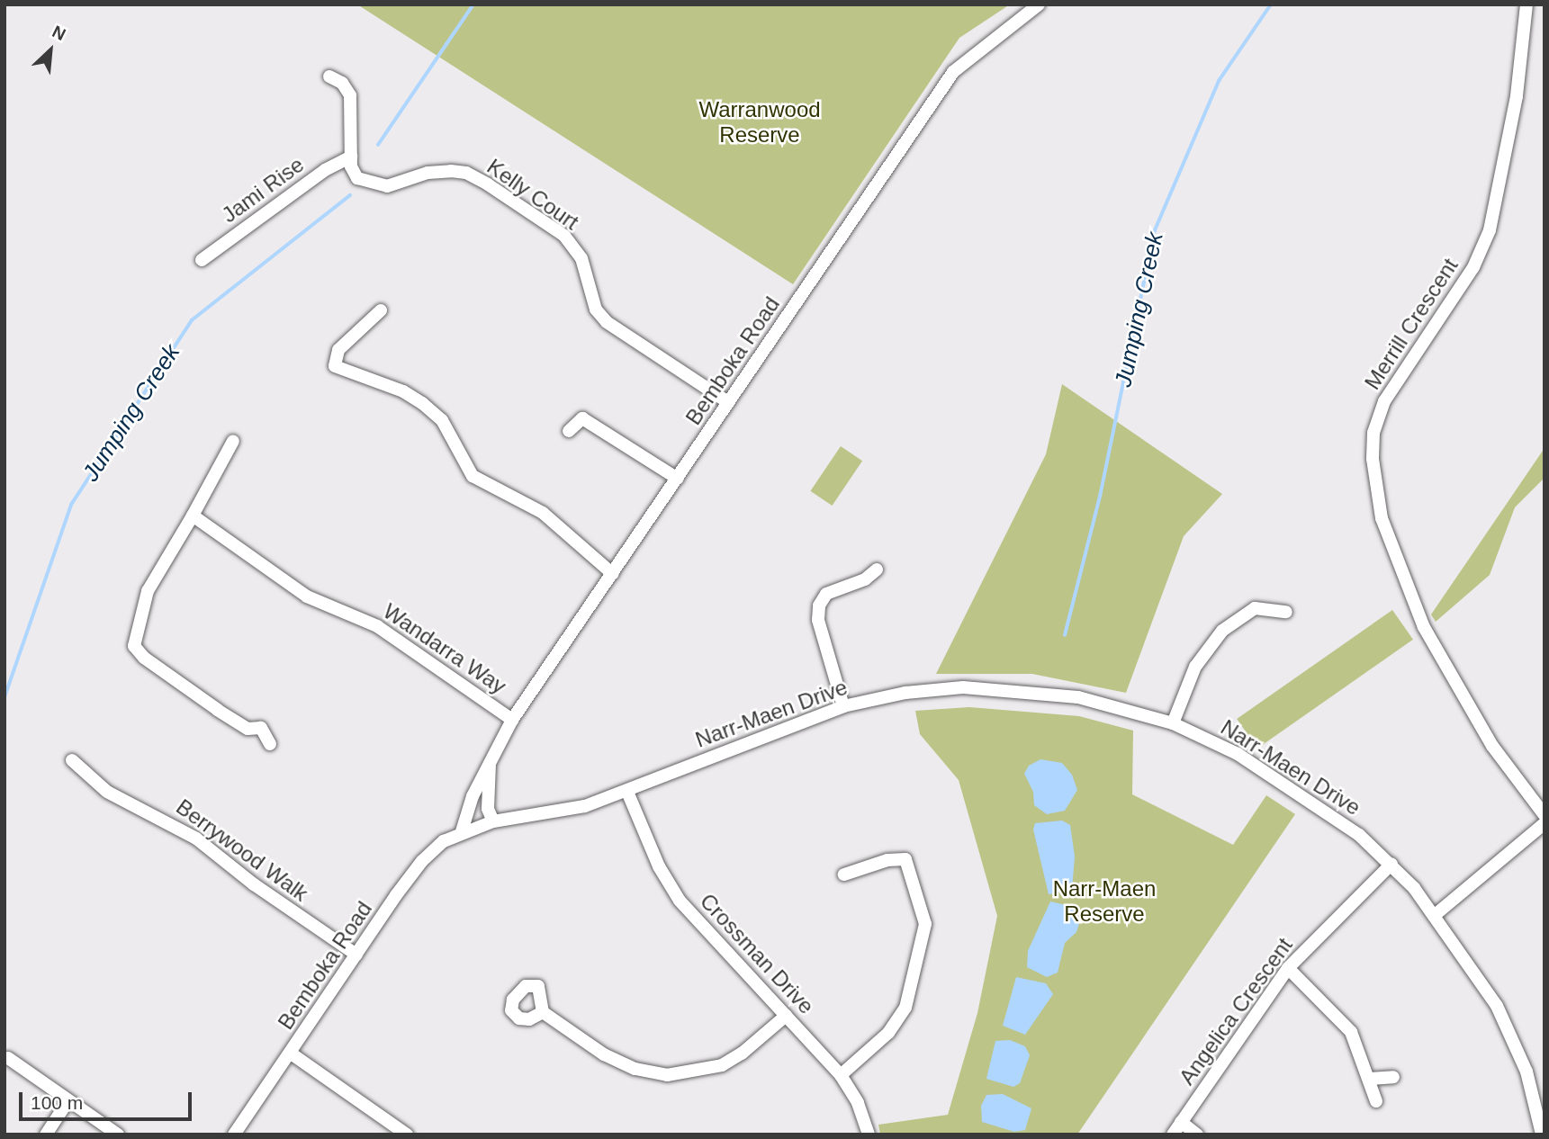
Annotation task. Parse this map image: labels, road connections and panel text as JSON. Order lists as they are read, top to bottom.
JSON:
{
  "streets": {
    "street": [
      "Jami Rise",
      "Kelly Court",
      "Merrill Crescent",
      "Bemboka Road",
      "Wandarra Way",
      "Narr-Maen Drive",
      "Berrywood Walk",
      "Crossman Drive",
      "Angelica Crescent"
    ]
  },
  "crossings": [
    ["Jami Rise", "Kelly Court"],
    ["Kelly Court", "Bemboka Road"],
    ["Bemboka Road", "Wandarra Way"],
    ["Bemboka Road", "Narr-Maen Drive"],
    ["Bemboka Road", "Berrywood Walk"],
    ["Narr-Maen Drive", "Crossman Drive"],
    ["Narr-Maen Drive", "Angelica Crescent"]
  ],
  "water": ["Jumping Creek"],
  "parks": ["Warranwood Reserve", "Narr-Maen Reserve"],
  "scale_bar": "100 m",
  "north": "top right"
}
